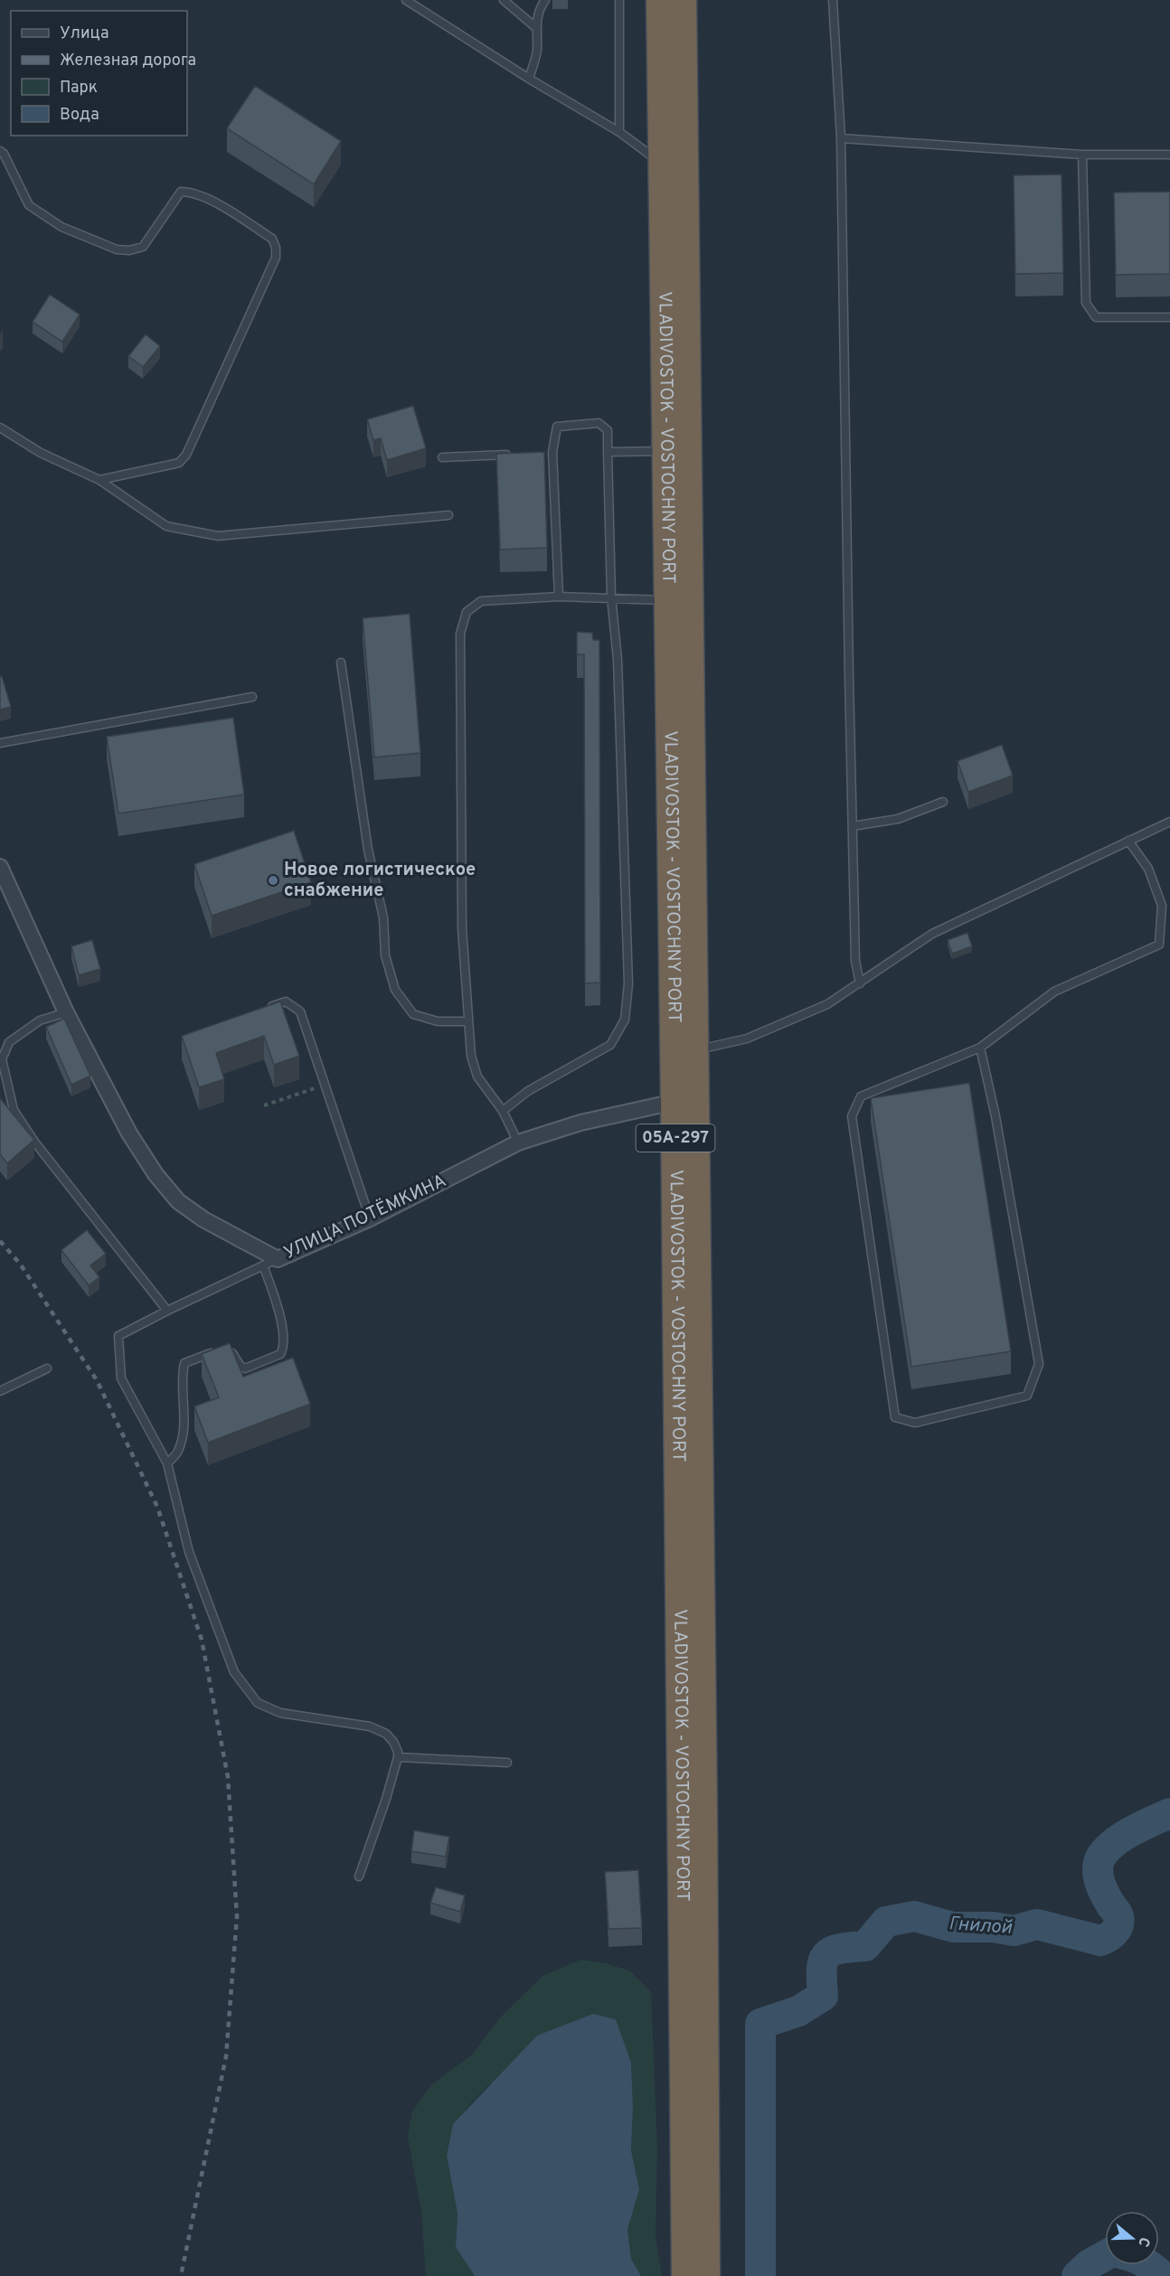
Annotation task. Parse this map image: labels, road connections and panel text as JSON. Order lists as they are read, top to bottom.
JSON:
{
  "streets": {
    "highway": ["VLADIVOSTOK - VOSTOCHNY PORT", "05А-297"],
    "street": ["УЛИЦА ПОТЁМКИНА"]
  },
  "crossings": [
    ["VLADIVOSTOK - VOSTOCHNY PORT", "УЛИЦА ПОТЁМКИНА"]
  ],
  "water": ["Гнилой"],
  "places": ["Новое логистическое снабжение"],
  "legend": [
    "Улица",
    "Железная дорога",
    "Парк",
    "Вода"
  ],
  "north": "right"
}
